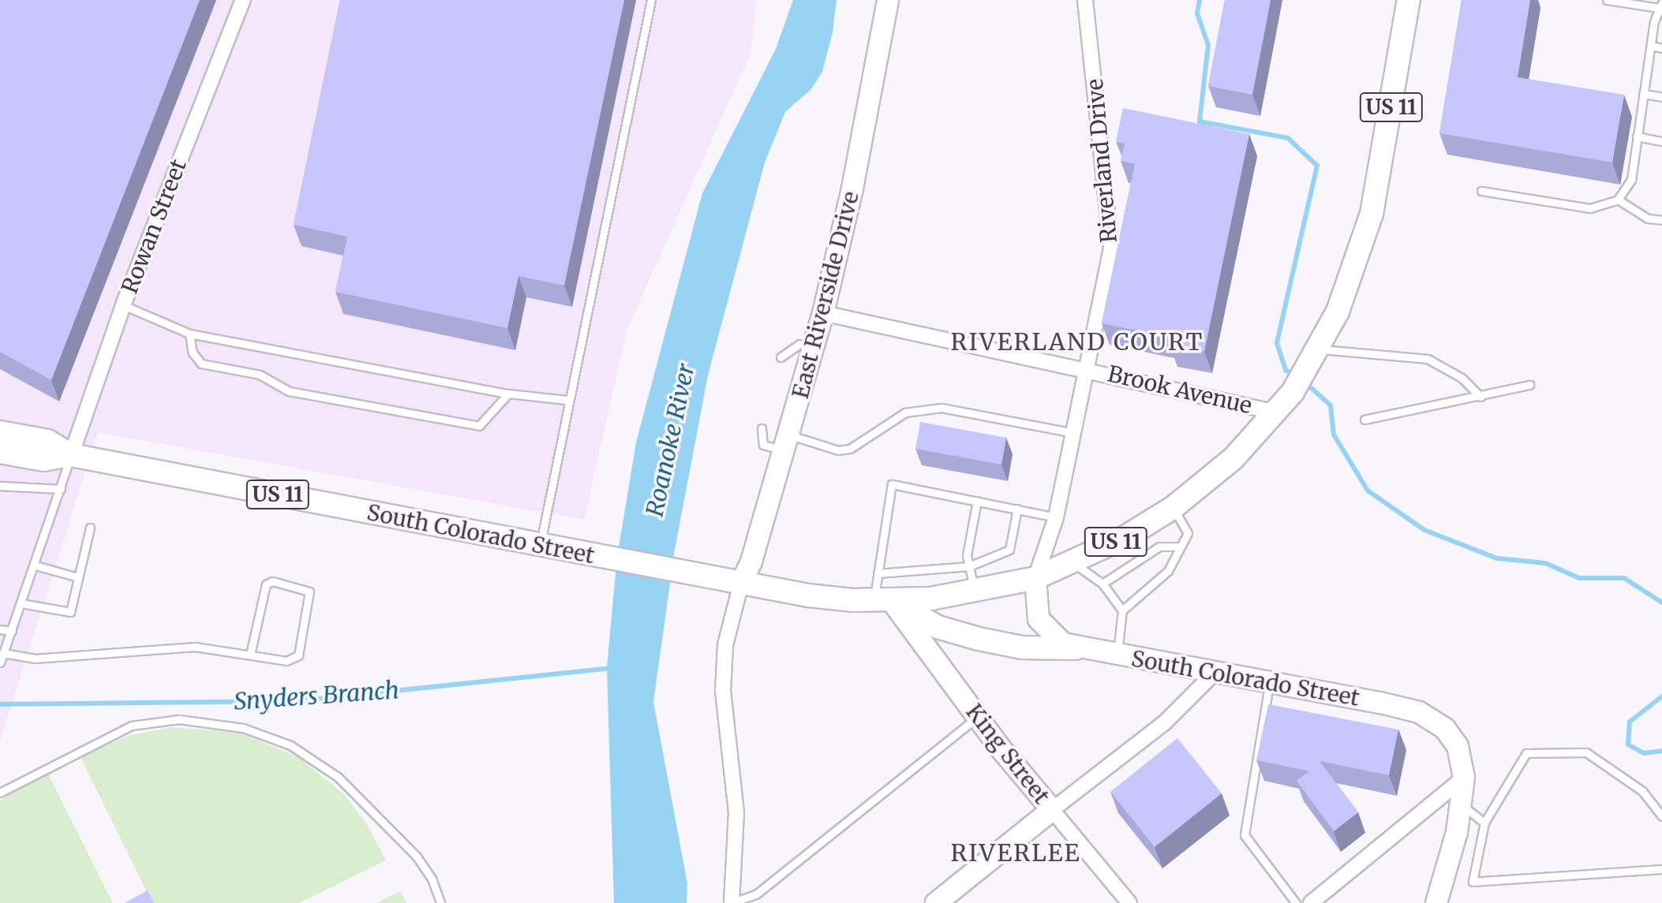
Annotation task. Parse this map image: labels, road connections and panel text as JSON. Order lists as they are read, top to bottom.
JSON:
{
  "streets": {
    "main road": ["US 11", "South Colorado Street"],
    "street": [
      "Riverland Drive",
      "Rowan Street",
      "East Riverside Drive",
      "Brook Avenue",
      "King Street"
    ]
  },
  "crossings": [
    ["US 11", "Riverland Drive"],
    ["US 11", "Brook Avenue"],
    ["US 11", "South Colorado Street"],
    ["US 11", "King Street"],
    ["Riverland Drive", "Brook Avenue"],
    ["Riverland Drive", "South Colorado Street"],
    ["Rowan Street", "South Colorado Street"],
    ["East Riverside Drive", "Brook Avenue"],
    ["East Riverside Drive", "South Colorado Street"],
    ["South Colorado Street", "King Street"]
  ],
  "districts": ["RIVERLAND COURT", "RIVERLEE"],
  "water": ["Roanoke River", "Snyders Branch"]
}
